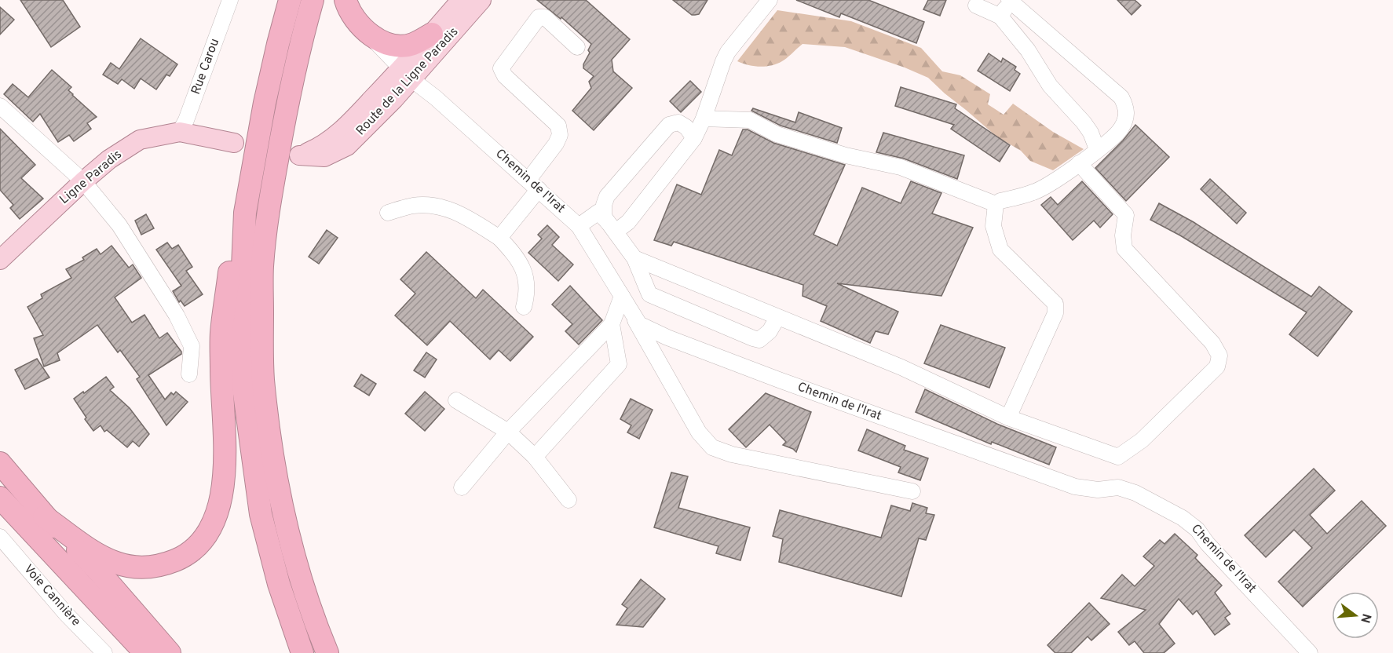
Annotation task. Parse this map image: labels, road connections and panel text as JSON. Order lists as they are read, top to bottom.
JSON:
{
  "streets": {
    "main road": ["Route de la Ligne Paradis", "Ligne Paradis"],
    "street": ["Rue Carou", "Chemin de l'Irat", "Voie Cannière"]
  },
  "crossings": [
    ["Rue Carou", "Ligne Paradis"],
    ["Route de la Ligne Paradis", "Chemin de l'Irat"]
  ],
  "north": "right"
}
